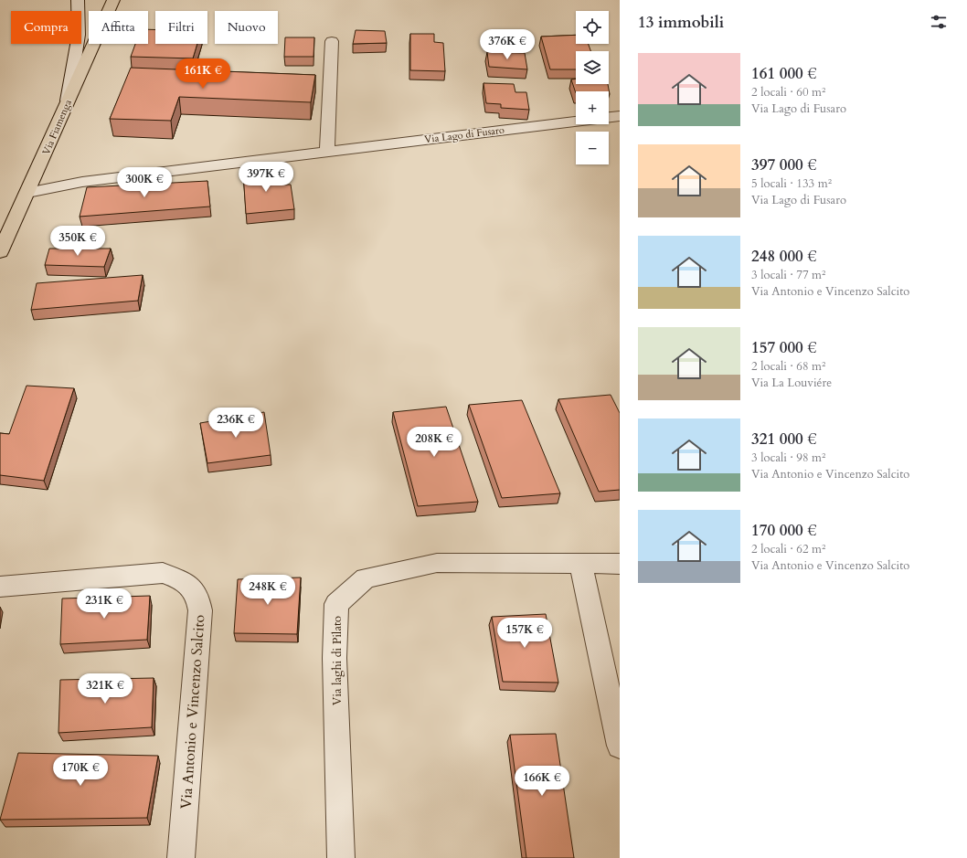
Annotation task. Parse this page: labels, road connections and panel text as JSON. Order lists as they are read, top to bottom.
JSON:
{
  "streets": {
    "main road": ["Via Fiamenga"],
    "street": ["Via Lago di Fusaro", "Via laghi di Pilato", "Via Antonio e Vincenzo Salcito"]
  },
  "crossings": [
    ["Via Fiamenga", "Via Lago di Fusaro"]
  ],
  "page": {
    "heading": "13 immobili",
    "map_buttons": ["+", "−"],
    "chip": [
      "Compra",
      "Affitta",
      "Filtri",
      "Nuovo"
    ],
    "price": [
      "376K €",
      "161K €",
      "397K €",
      "300K €",
      "350K €",
      "236K €",
      "208K €",
      "248K €",
      "231K €",
      "157K €",
      "321K €",
      "170K €",
      "166K €"
    ],
    "list": [
      {
        "name": "161 000 €",
        "note": "2 locali · 60 m² · Via Lago di Fusaro"
      },
      {
        "name": "397 000 €",
        "note": "5 locali · 133 m² · Via Lago di Fusaro"
      },
      {
        "name": "248 000 €",
        "note": "3 locali · 77 m² · Via Antonio e Vincenzo Salcito"
      },
      {
        "name": "157 000 €",
        "note": "2 locali · 68 m² · Via La Louviére"
      },
      {
        "name": "321 000 €",
        "note": "3 locali · 98 m² · Via Antonio e Vincenzo Salcito"
      },
      {
        "name": "170 000 €",
        "note": "2 locali · 62 m² · Via Antonio e Vincenzo Salcito"
      }
    ]
  }
}
